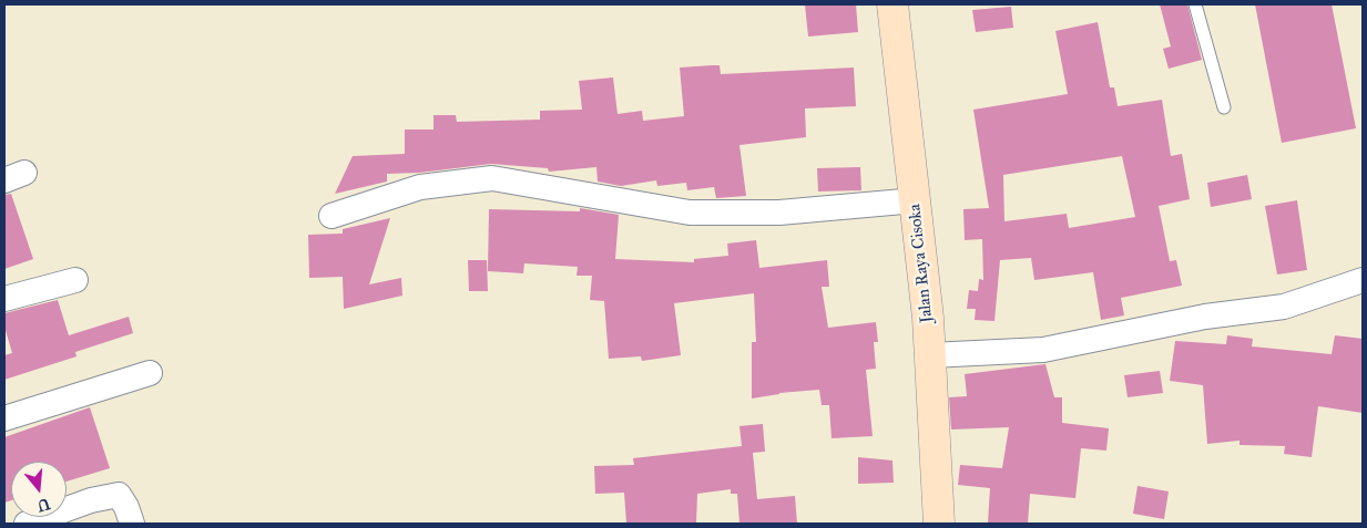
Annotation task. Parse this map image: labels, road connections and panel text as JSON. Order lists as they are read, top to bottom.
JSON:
{
  "streets": {
    "street": ["Jalan Raya Cisoka"]
  },
  "north": "bottom"
}
